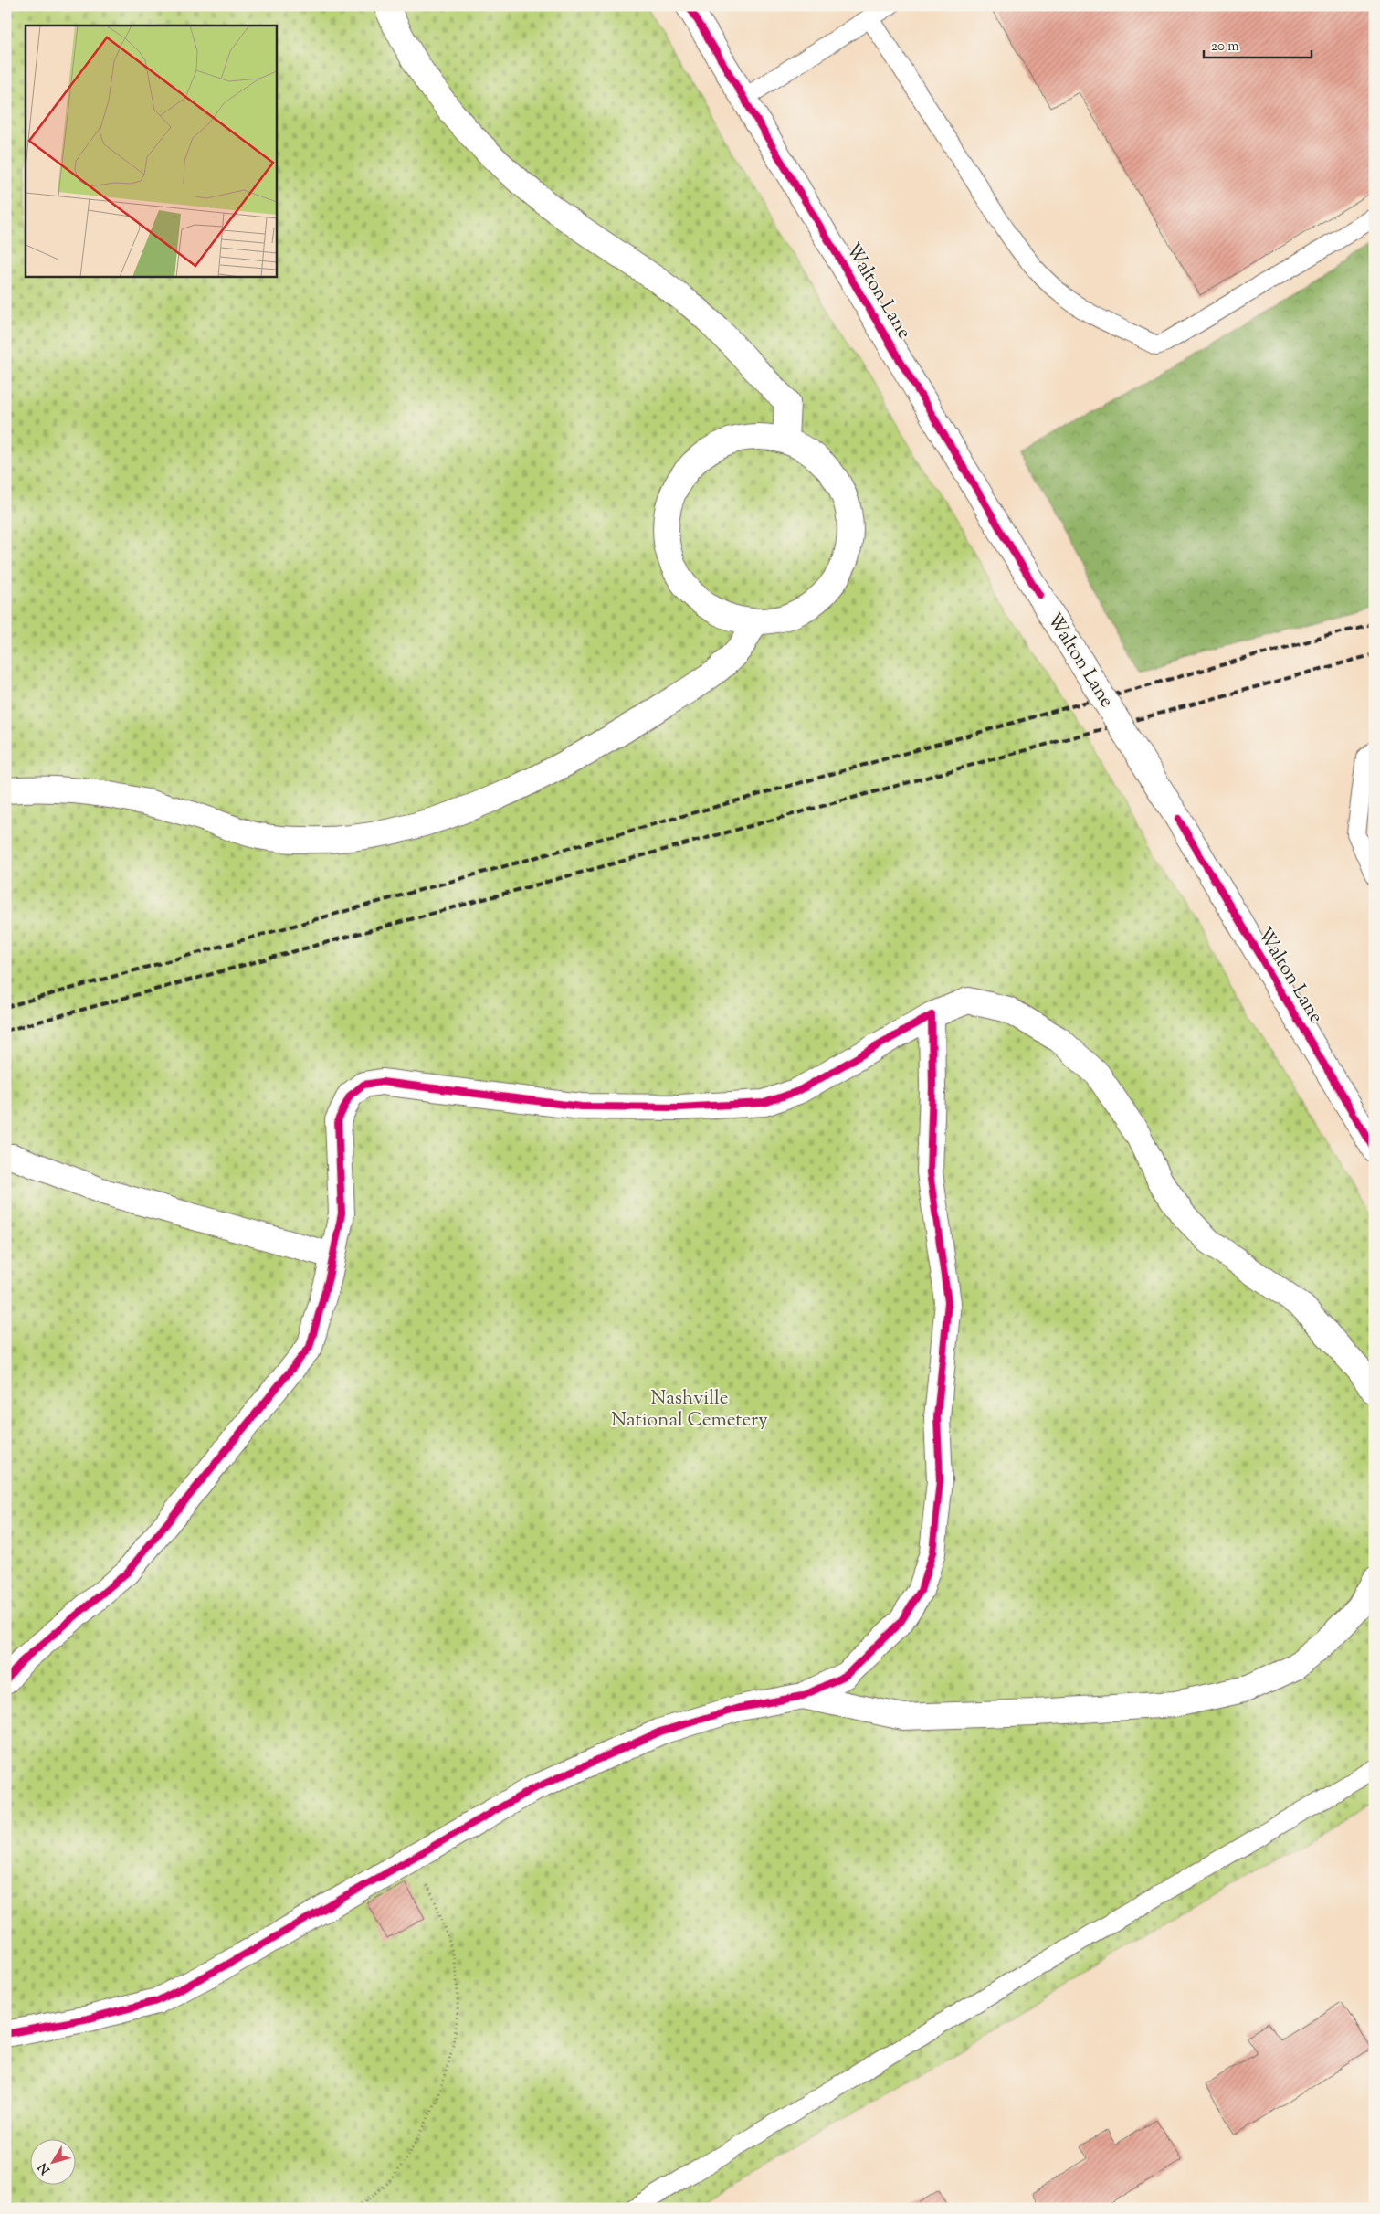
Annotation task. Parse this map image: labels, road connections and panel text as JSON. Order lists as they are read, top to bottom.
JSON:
{
  "streets": {
    "street": ["Walton Lane"]
  },
  "parks": ["Nashville National Cemetery"],
  "scale_bar": "20 m",
  "north": "bottom left"
}
